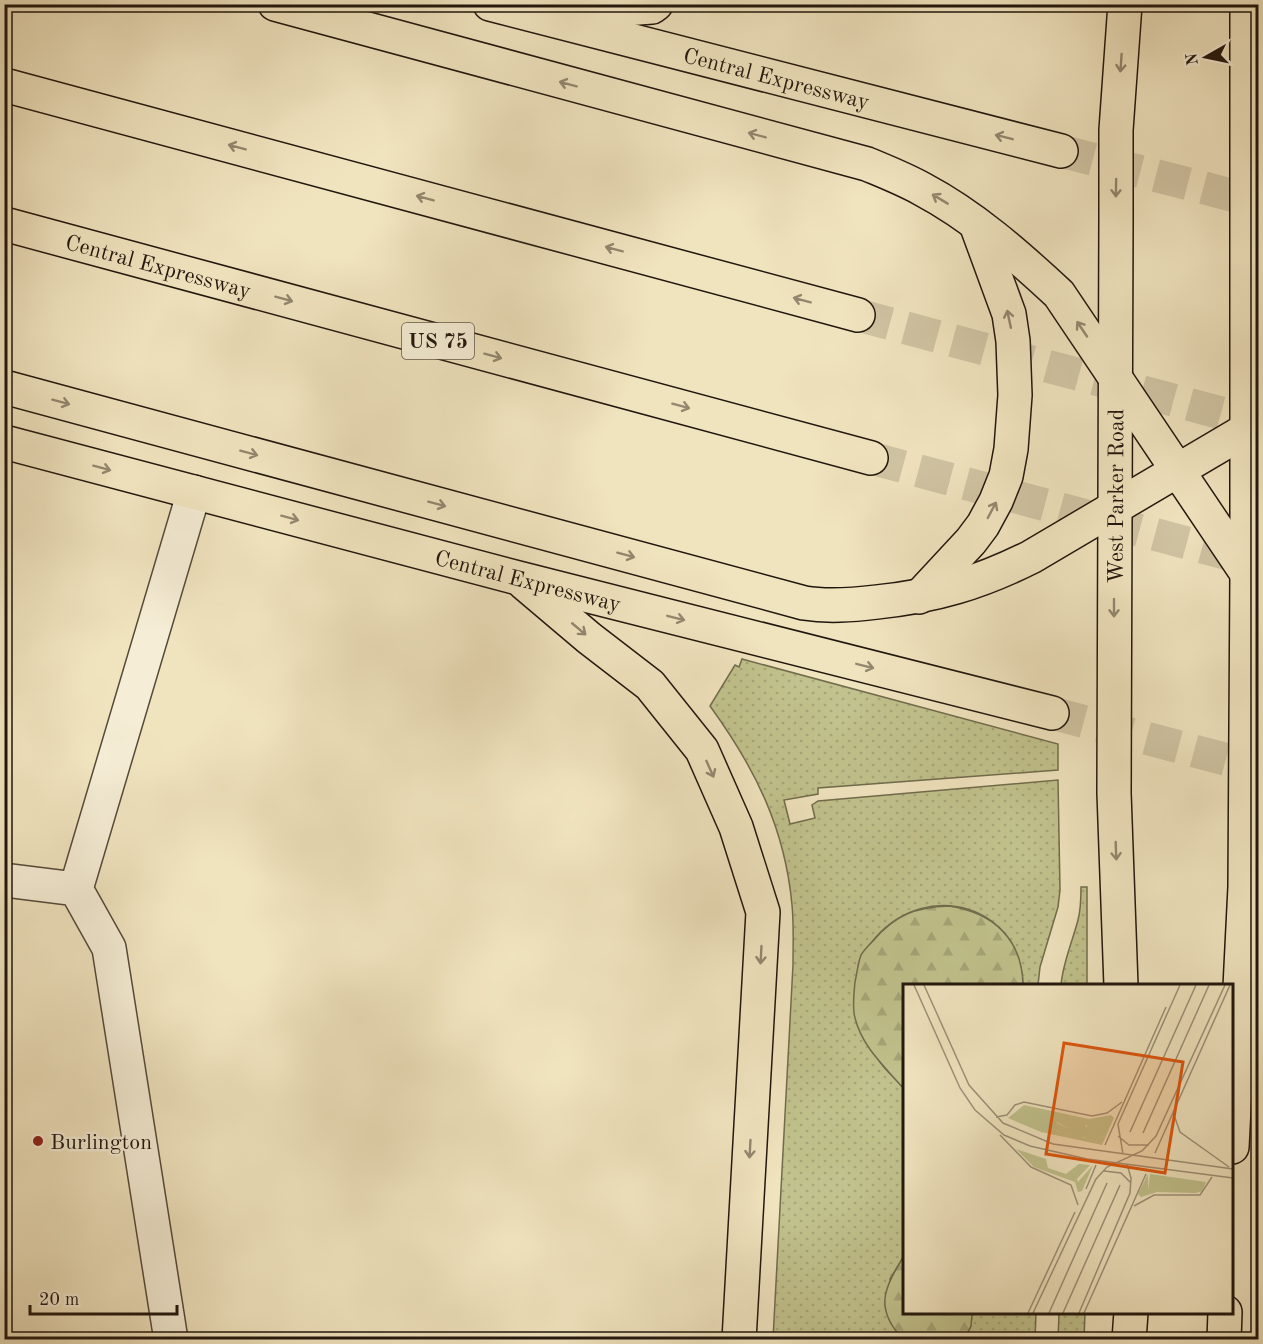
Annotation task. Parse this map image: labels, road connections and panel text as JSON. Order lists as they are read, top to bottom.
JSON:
{
  "streets": {
    "main road": ["Central Expressway", "US 75", "West Parker Road"]
  },
  "places": ["Burlington"],
  "scale_bar": "20 m",
  "north": "left"
}
